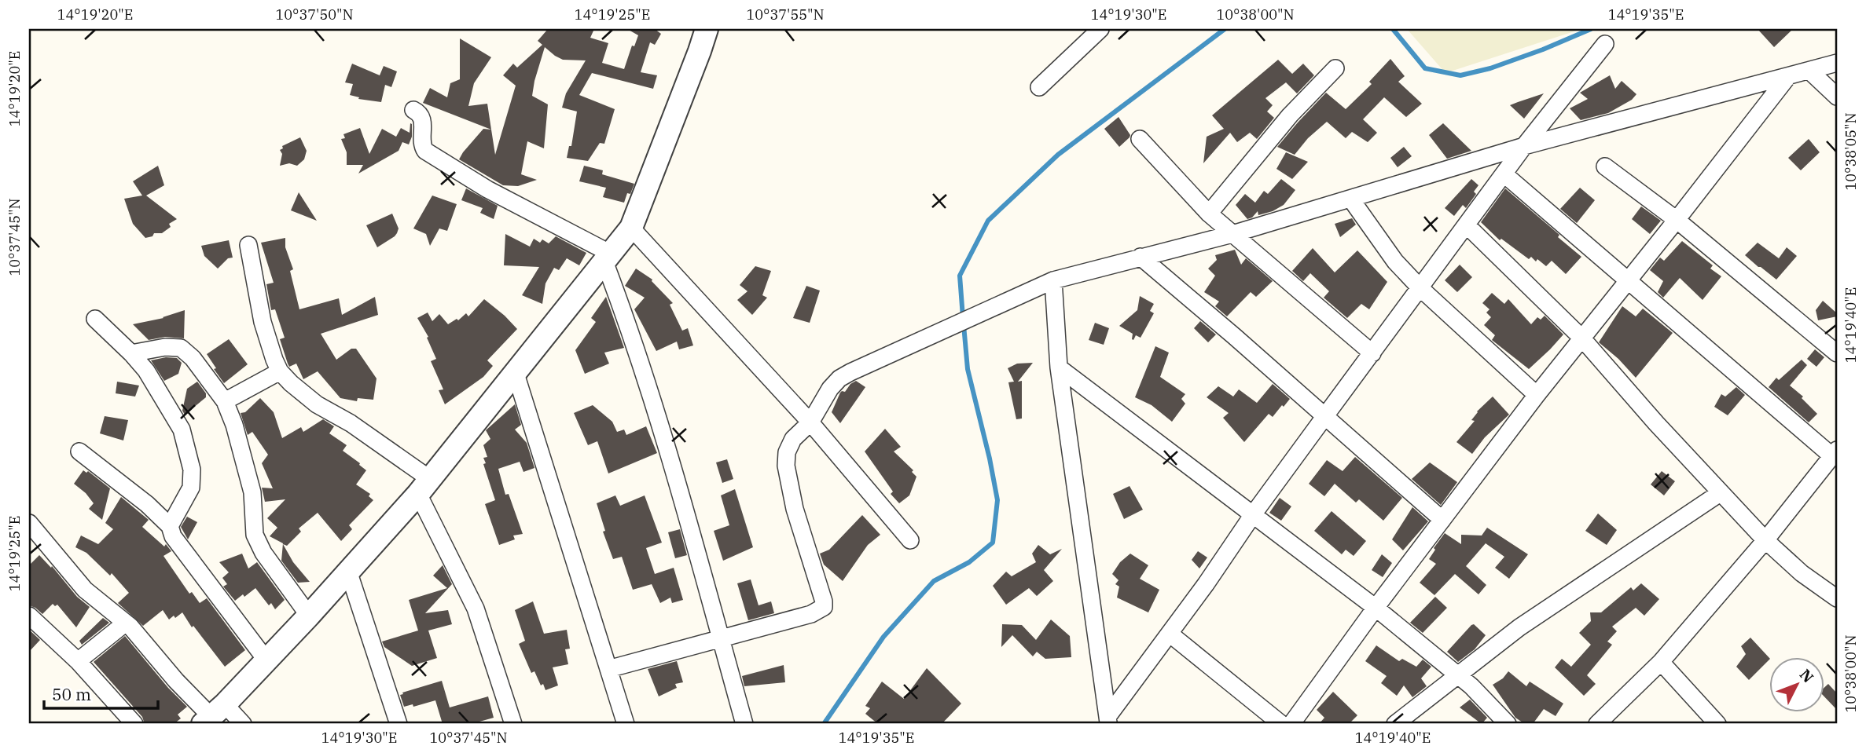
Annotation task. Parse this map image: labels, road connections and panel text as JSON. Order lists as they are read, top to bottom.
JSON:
{
  "scale_bar": "50 m",
  "north": "top right",
  "coordinates": [
    "14°19'20\"E",
    "10°37'50\"N",
    "14°19'25\"E",
    "10°37'55\"N",
    "14°19'30\"E",
    "10°38'00\"N",
    "14°19'35\"E",
    "10°38'05\"N",
    "10°37'45\"N",
    "14°19'40\"E"
  ]
}
